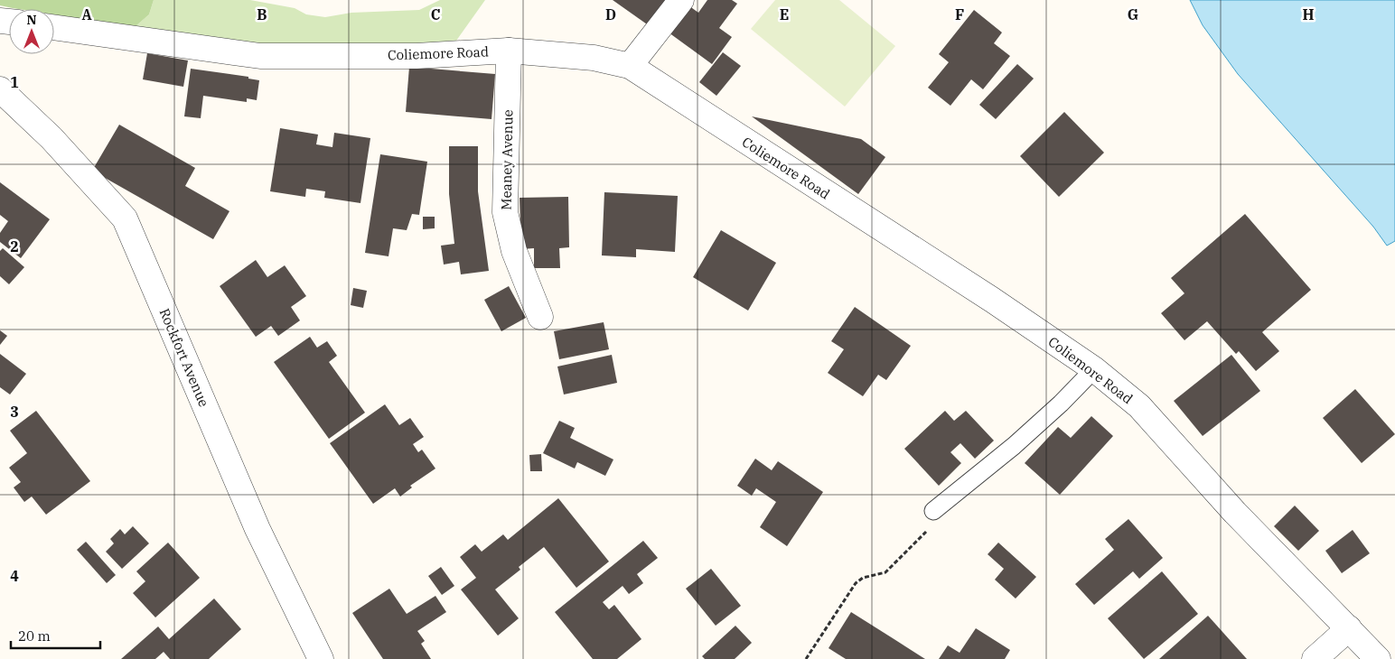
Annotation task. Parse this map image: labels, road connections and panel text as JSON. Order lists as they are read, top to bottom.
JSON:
{
  "streets": {
    "street": ["Coliemore Road", "Meaney Avenue", "Rockfort Avenue"]
  },
  "crossings": [
    ["Coliemore Road", "Meaney Avenue"]
  ],
  "scale_bar": "20 m",
  "north": "top",
  "grid": {
    "columns": [
      "A",
      "B",
      "C",
      "D",
      "E",
      "F",
      "G",
      "H"
    ],
    "rows": [
      "1",
      "2",
      "3",
      "4"
    ]
  }
}
